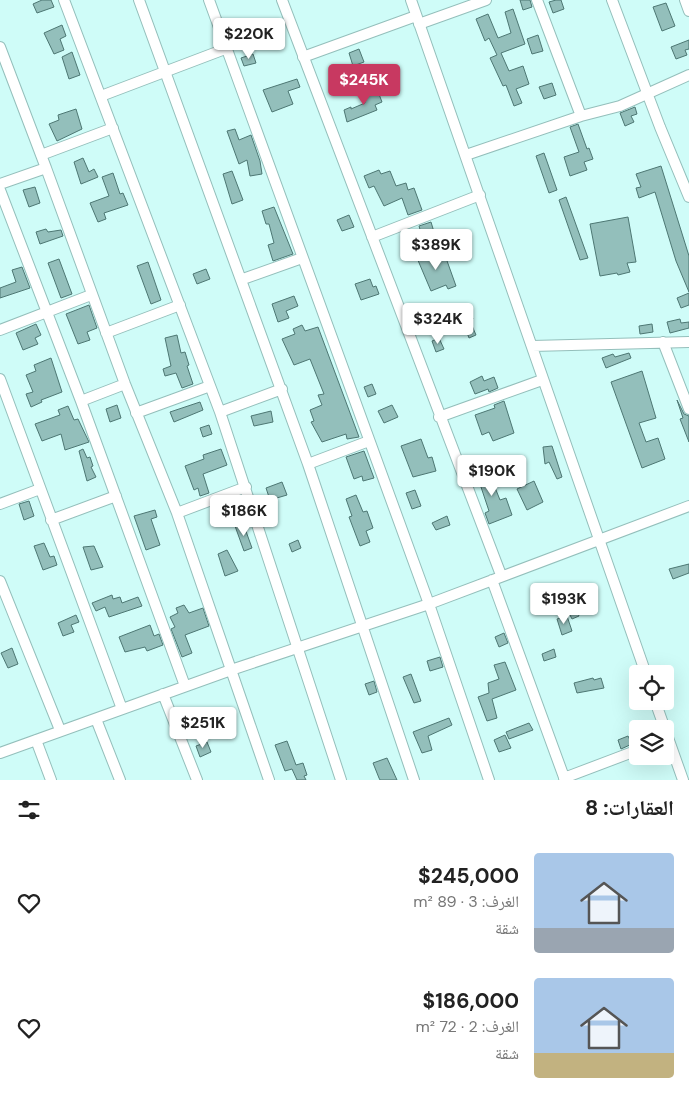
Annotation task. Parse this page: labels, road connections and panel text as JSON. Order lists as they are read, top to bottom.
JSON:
{
  "page": {
    "price": [
      "$220K",
      "$245K",
      "$389K",
      "$324K",
      "$190K",
      "$186K",
      "$193K",
      "$251K"
    ],
    "heading": "العقارات: 8",
    "list": [
      {
        "name": "$245,000",
        "note": "الغرف: 3 · 89 m² · شقة"
      },
      {
        "name": "$186,000",
        "note": "الغرف: 2 · 72 m² · شقة"
      }
    ]
  }
}
